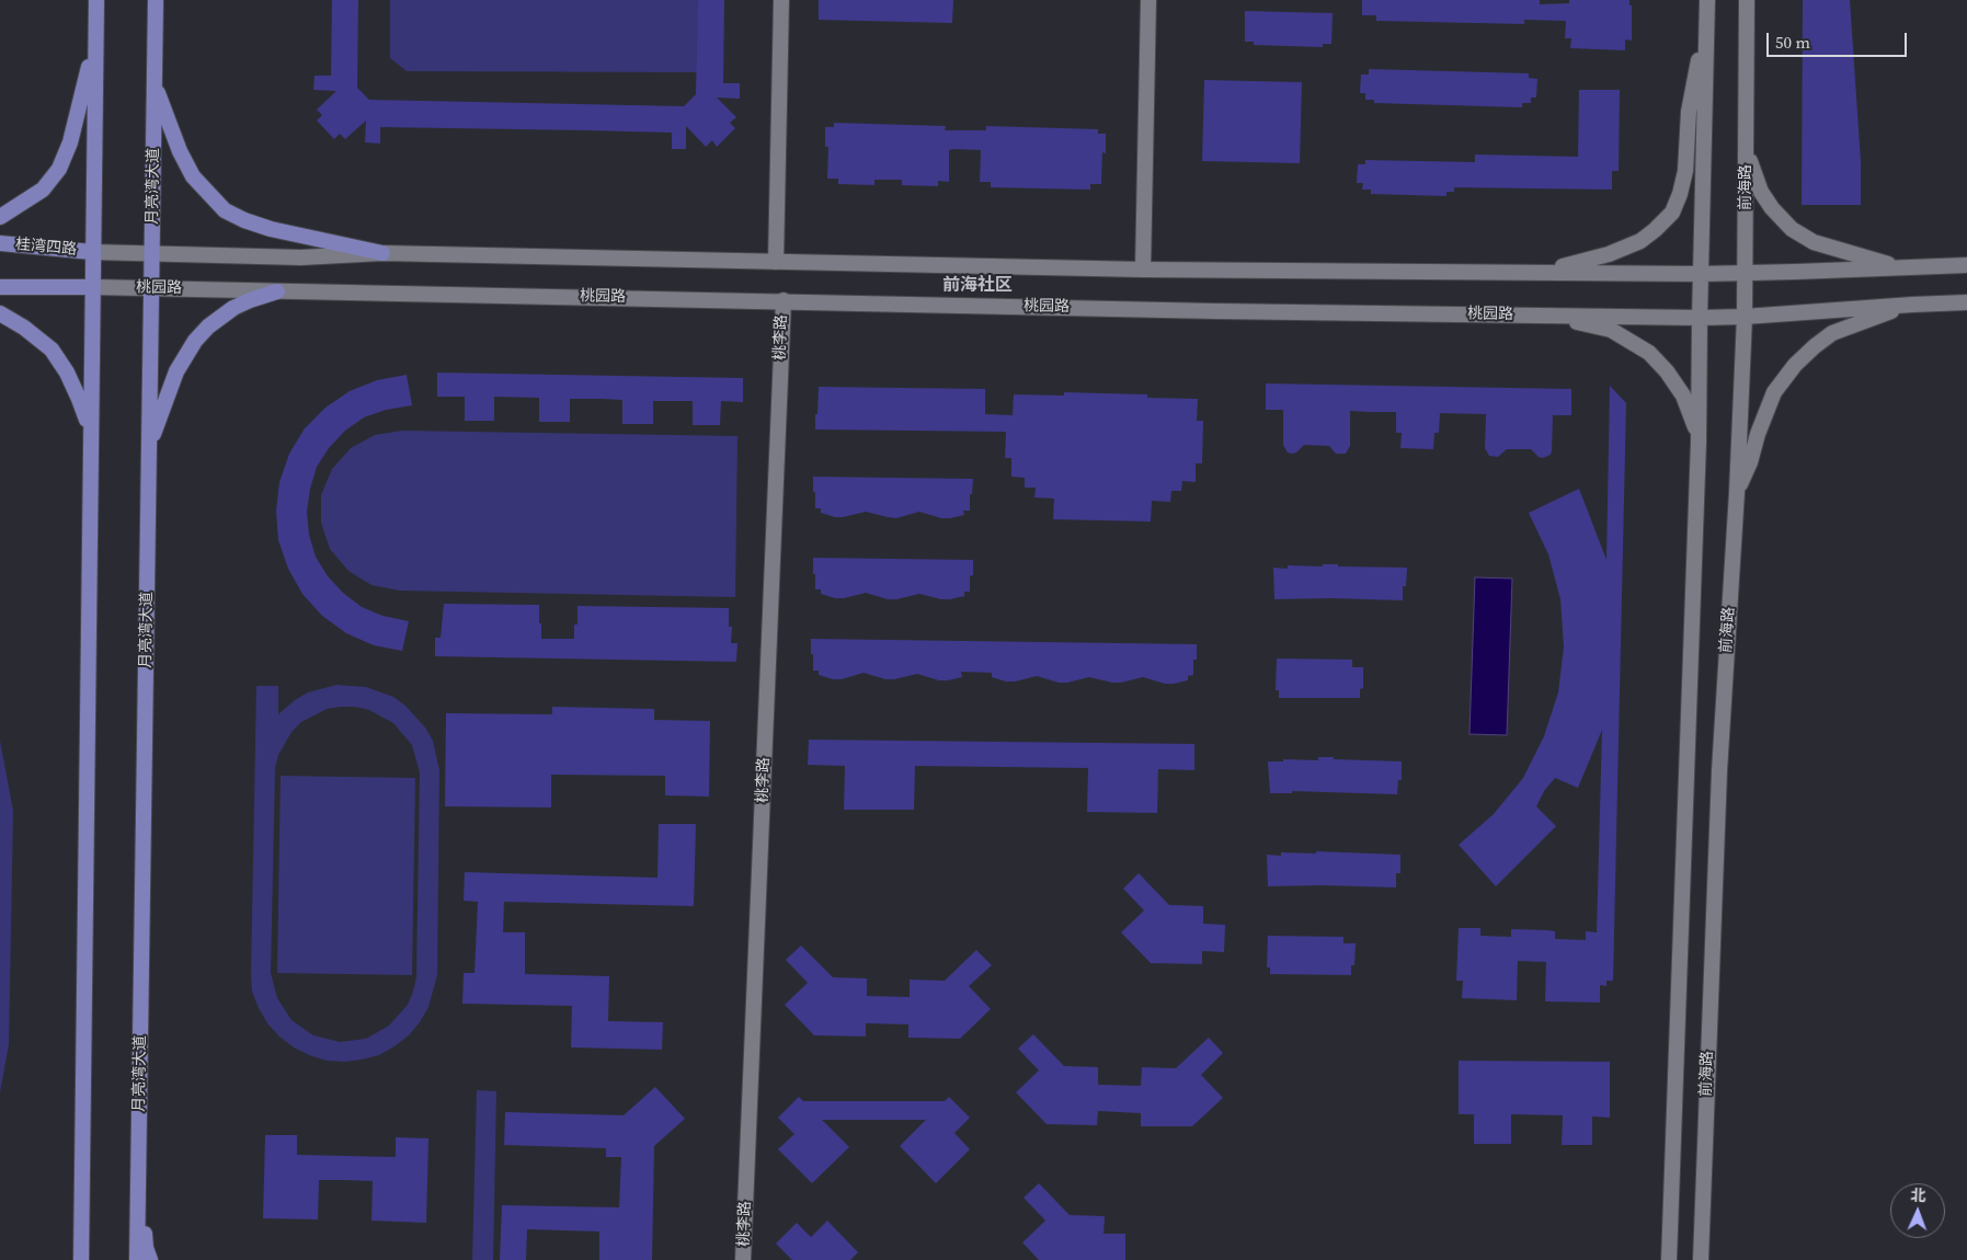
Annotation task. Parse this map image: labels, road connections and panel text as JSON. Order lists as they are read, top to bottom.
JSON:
{
  "streets": {
    "main road": [
      "月亮湾大道",
      "前海路",
      "桂湾四路",
      "桃园路",
      "桃李路"
    ]
  },
  "crossings": [
    ["月亮湾大道", "桃园路"],
    ["前海路", "桃园路"],
    ["桃园路", "桃李路"]
  ],
  "districts": ["前海社区"],
  "scale_bar": "50 m",
  "north": "top"
}
